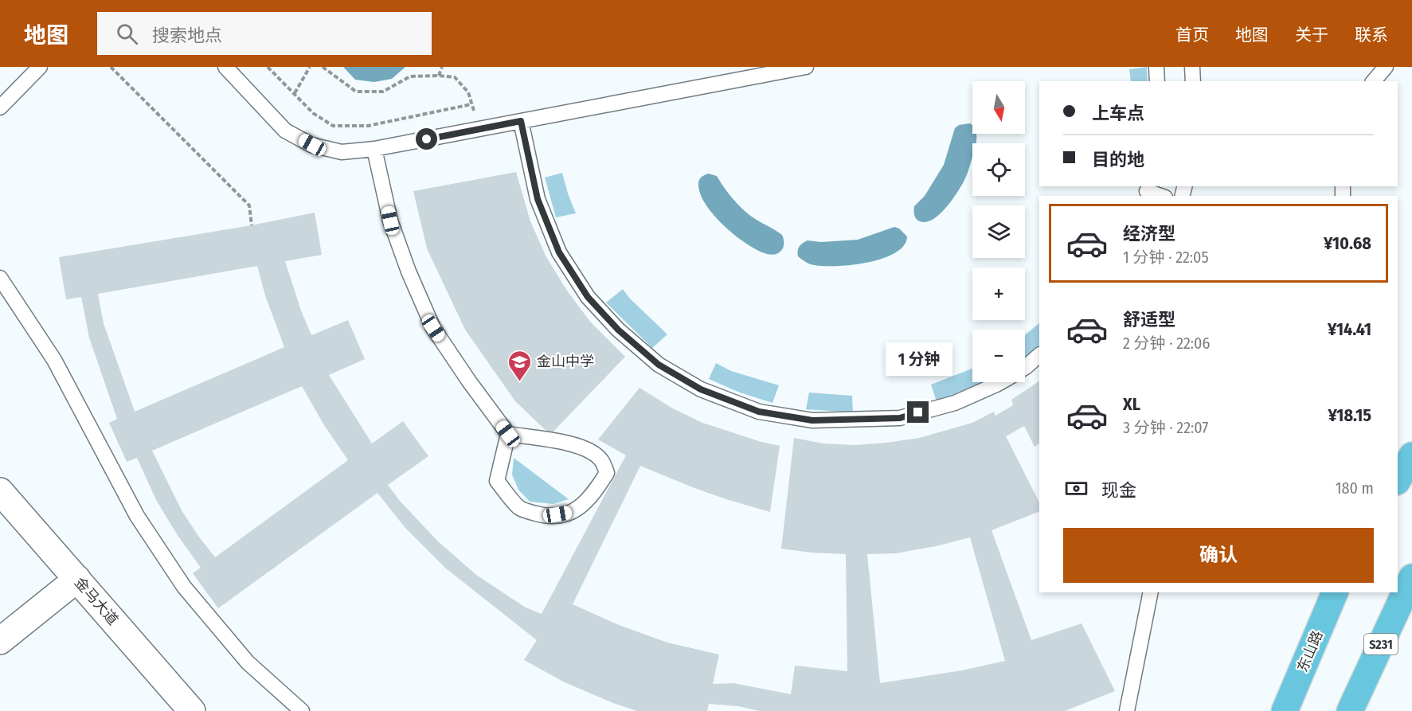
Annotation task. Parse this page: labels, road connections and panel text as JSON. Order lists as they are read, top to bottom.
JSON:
{
  "streets": {
    "main road": ["S231", "东山路"],
    "street": ["金马大道"]
  },
  "places": {
    "school or university": ["金山中学"]
  },
  "north": "bottom",
  "page": {
    "header": "地图",
    "search": "搜索地点",
    "nav": [
      "首页",
      "地图",
      "关于",
      "联系"
    ],
    "map_buttons": ["+", "−"],
    "banner": ["上车点", "目的地"],
    "list": [
      {
        "name": "经济型",
        "note": "1 分钟 · 22:05",
        "value": "¥10.68"
      },
      {
        "name": "舒适型",
        "note": "2 分钟 · 22:06",
        "value": "¥14.41"
      },
      {
        "name": "XL",
        "note": "3 分钟 · 22:07",
        "value": "¥18.15"
      }
    ],
    "bubble": "1 分钟",
    "pay": ["现金", "180 m"],
    "buttons": "确认"
  }
}
